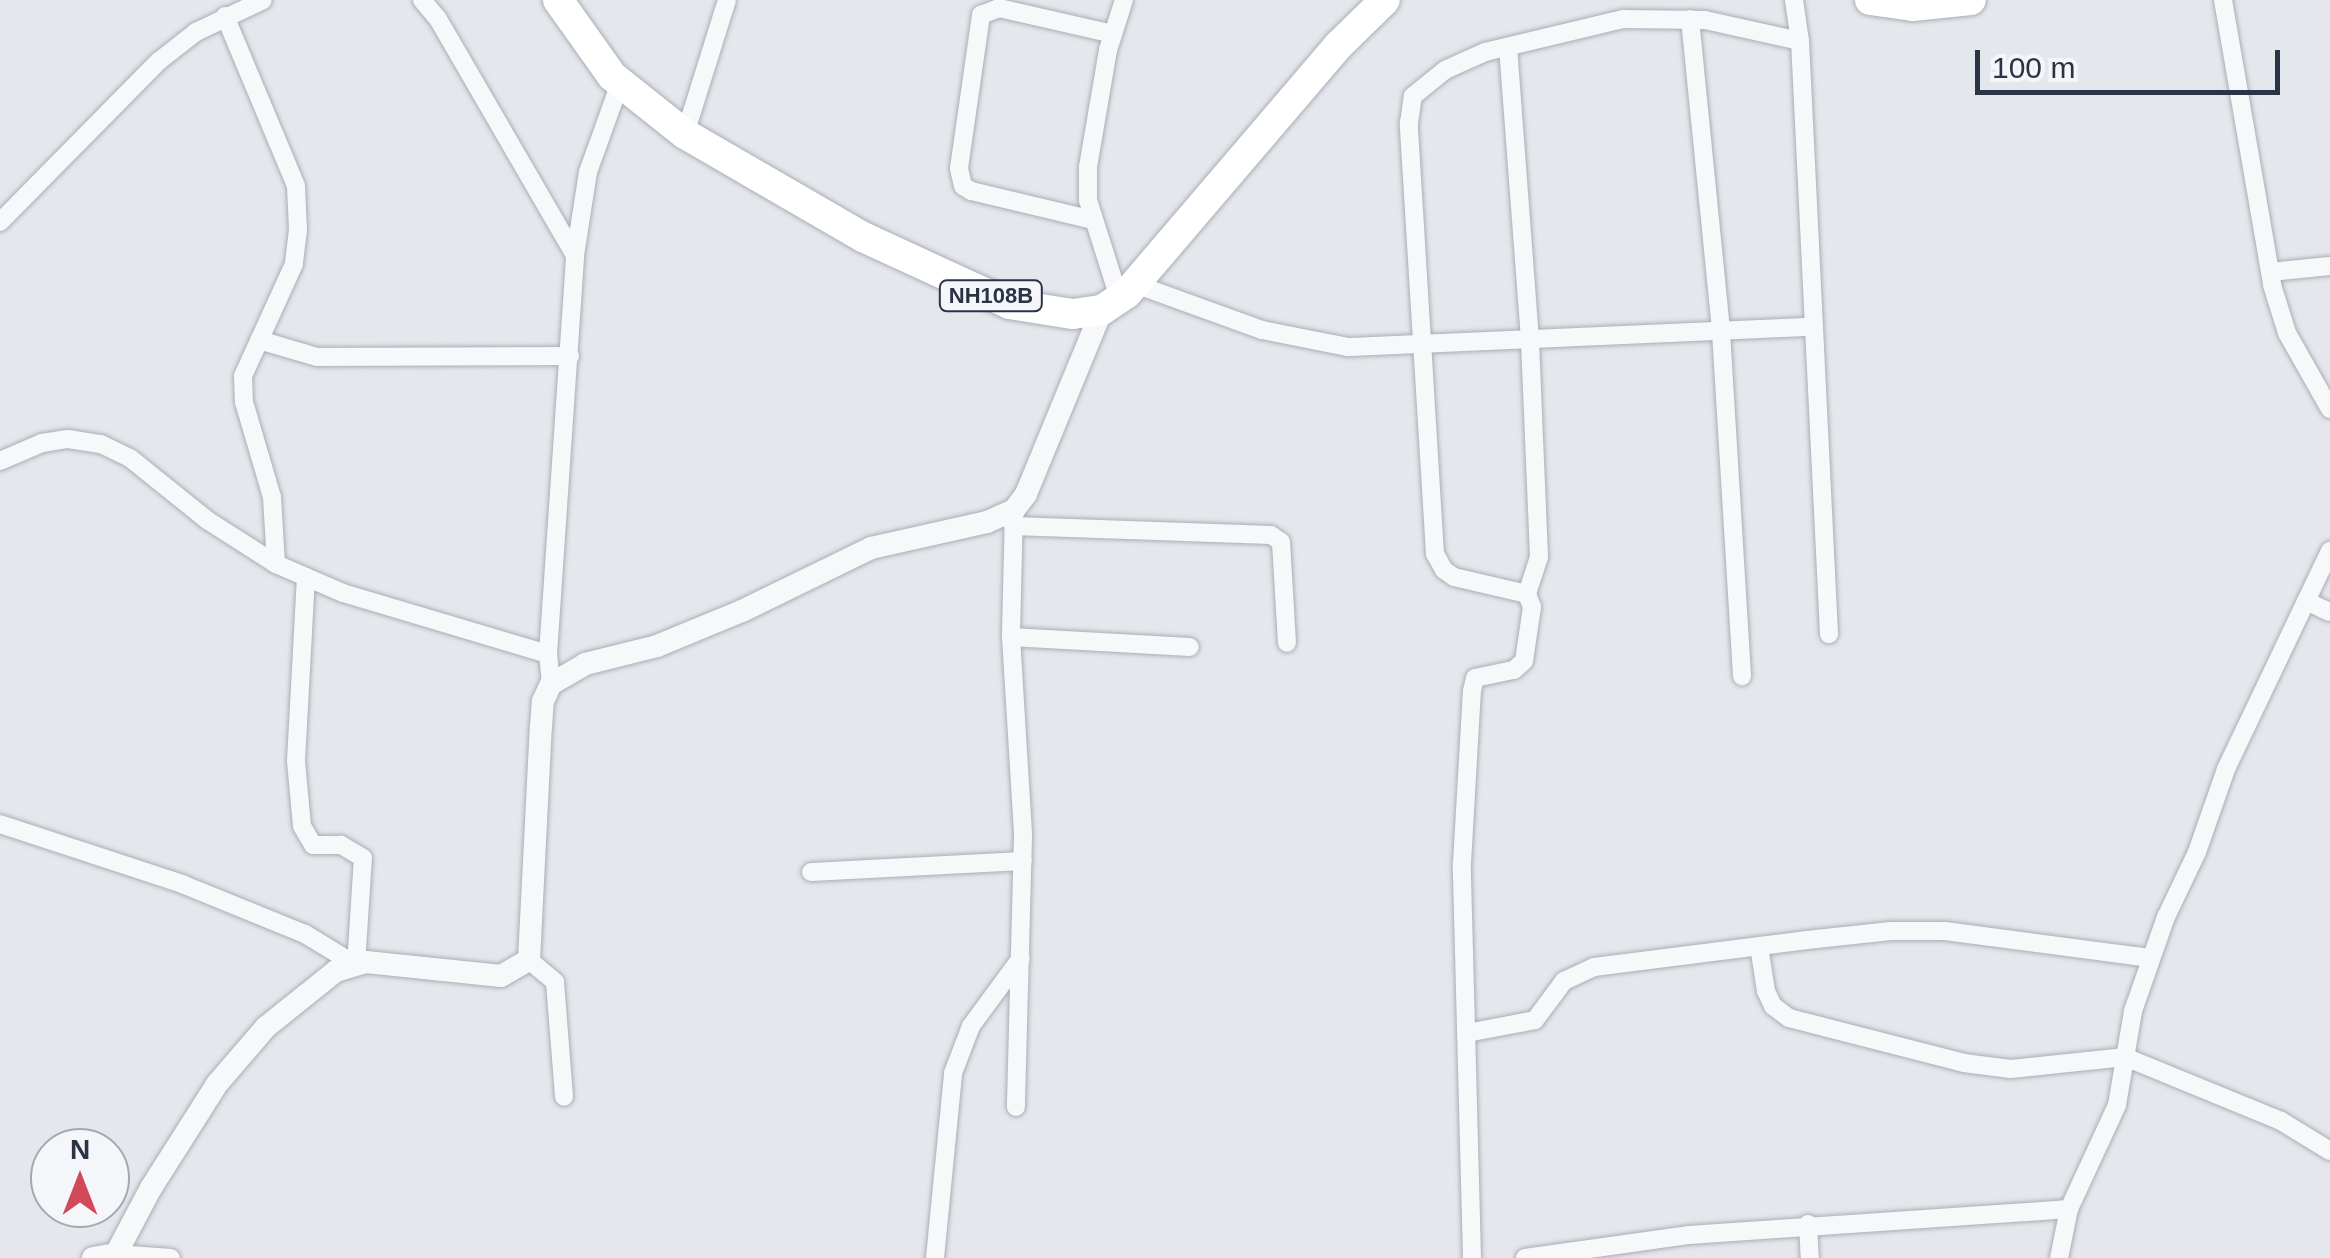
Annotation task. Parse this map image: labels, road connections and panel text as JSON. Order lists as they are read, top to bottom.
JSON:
{
  "streets": {
    "highway": ["NH108B"]
  },
  "scale_bar": "100 m",
  "north": "top"
}
